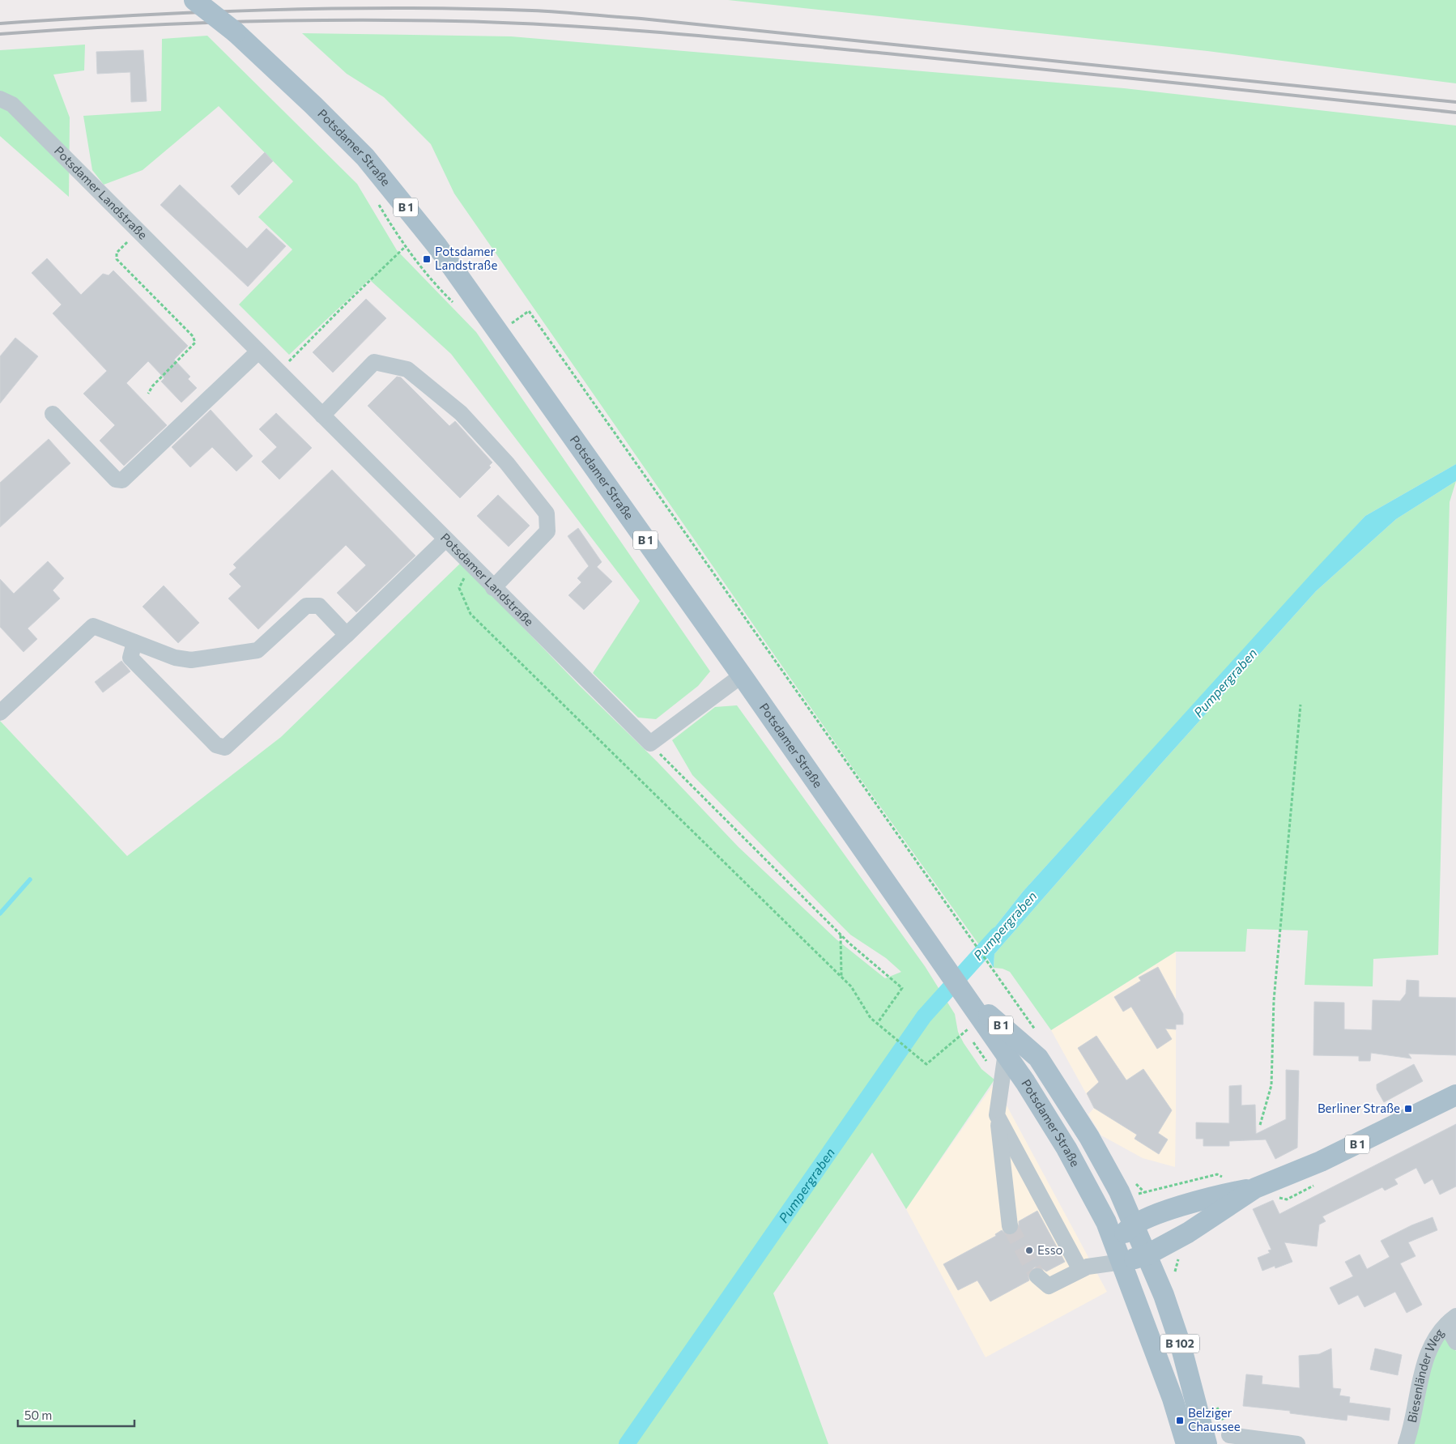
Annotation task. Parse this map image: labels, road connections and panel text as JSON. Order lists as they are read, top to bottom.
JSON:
{
  "streets": {
    "main road": ["Potsdamer Straße", "B 1", "B 102"],
    "street": ["Potsdamer Landstraße", "Biesenländer Weg"]
  },
  "crossings": [
    ["Potsdamer Straße", "B 1"],
    ["Potsdamer Straße", "B 102"],
    ["B 1", "B 102"]
  ],
  "water": ["Pumpergraben"],
  "places": {
    "transit": ["Potsdamer Landstraße", "Berliner Straße", "Belziger Chaussee"],
    "other": ["Esso"]
  },
  "scale_bar": "50 m"
}
